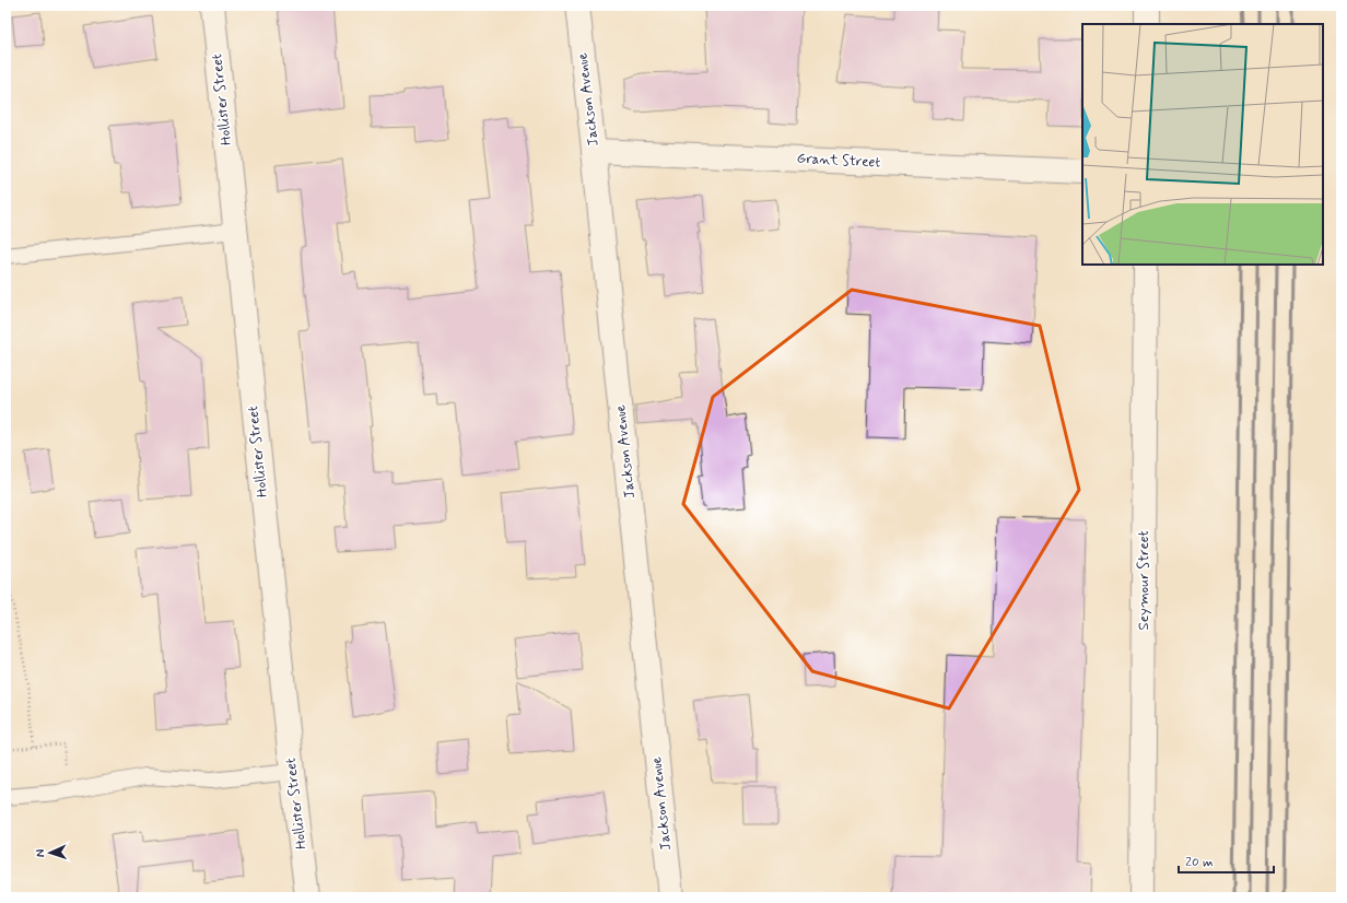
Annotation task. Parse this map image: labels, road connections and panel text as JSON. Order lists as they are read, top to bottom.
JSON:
{
  "streets": {
    "street": [
      "Hollister Street",
      "Jackson Avenue",
      "Grant Street",
      "Seymour Street"
    ]
  },
  "crossings": [
    ["Jackson Avenue", "Grant Street"]
  ],
  "scale_bar": "20 m",
  "north": "left"
}
